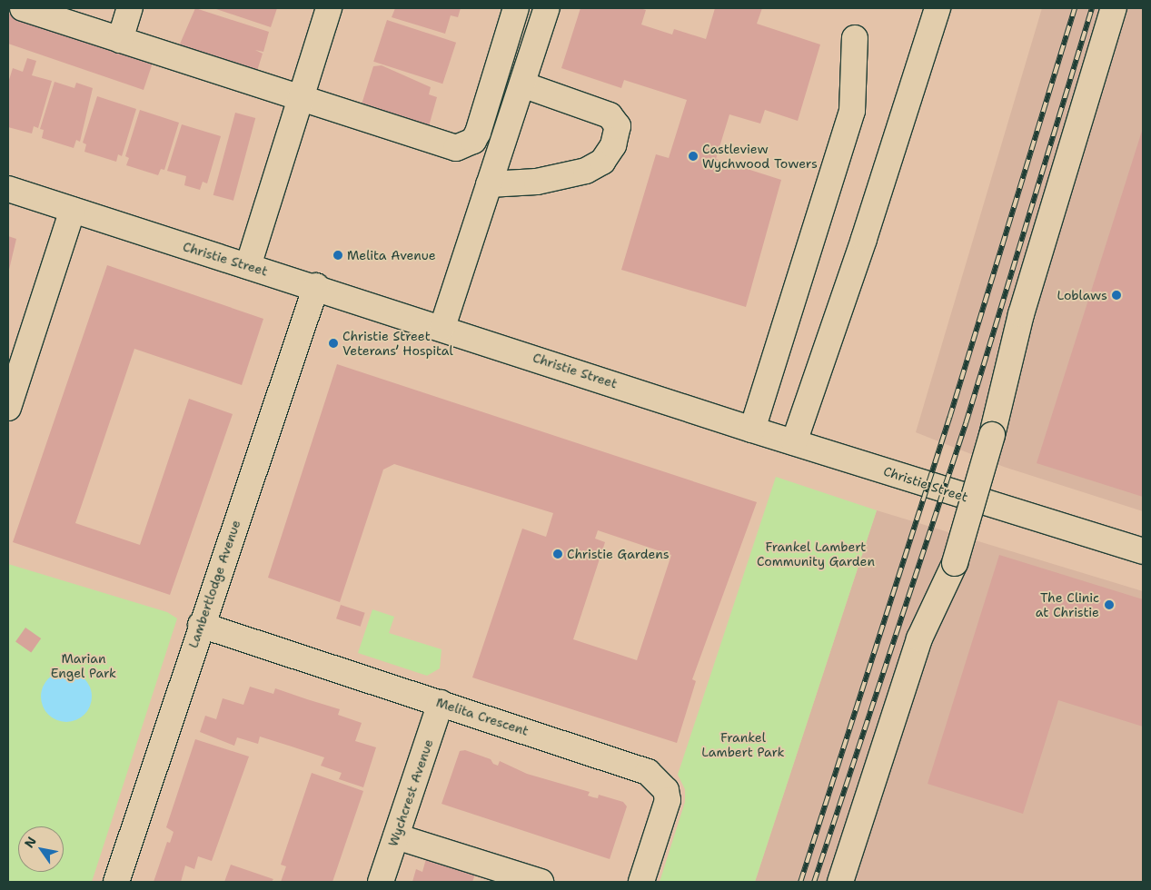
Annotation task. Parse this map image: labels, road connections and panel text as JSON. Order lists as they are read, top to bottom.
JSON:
{
  "streets": {
    "street": [
      "Christie Street",
      "Lambertlodge Avenue",
      "Melita Crescent",
      "Wychcrest Avenue"
    ]
  },
  "crossings": [
    ["Christie Street", "Lambertlodge Avenue"],
    ["Lambertlodge Avenue", "Melita Crescent"],
    ["Melita Crescent", "Wychcrest Avenue"]
  ],
  "parks": ["Frankel Lambert Community Garden", "Marian Engel Park", "Frankel Lambert Park"],
  "places": [
    "Castleview Wychwood Towers",
    "Melita Avenue",
    "Loblaws",
    "Christie Street Veterans’ Hospital",
    "Christie Gardens",
    "The Clinic at Christie"
  ],
  "north": "top left"
}
